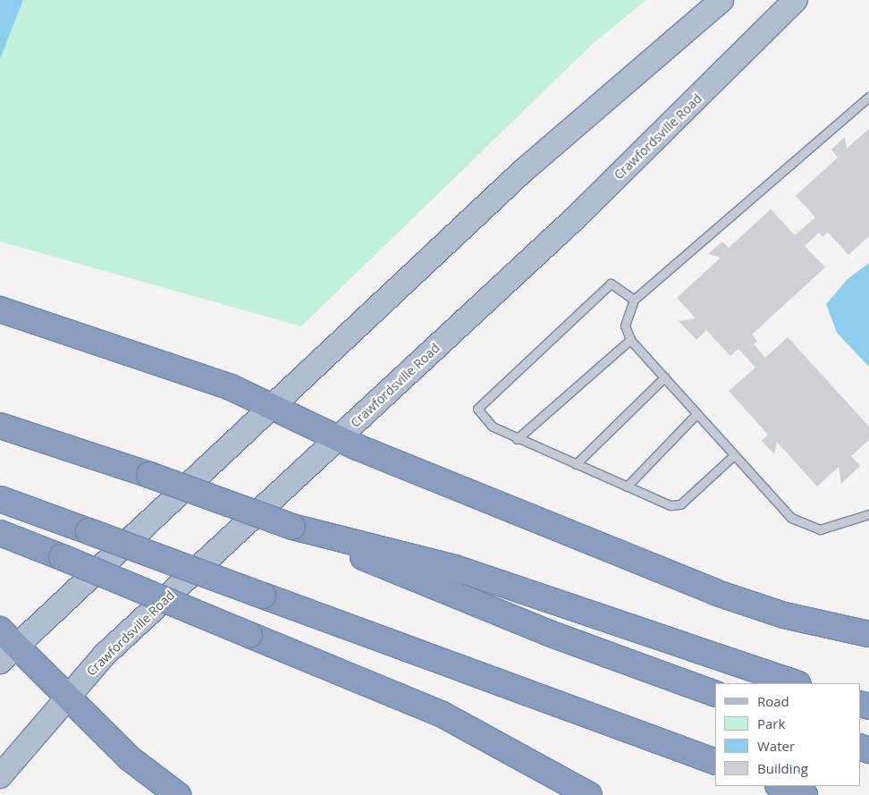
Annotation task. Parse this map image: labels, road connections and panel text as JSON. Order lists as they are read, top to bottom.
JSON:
{
  "streets": {
    "main road": ["Crawfordsville Road"]
  },
  "legend": [
    "Road",
    "Park",
    "Water",
    "Building"
  ]
}
